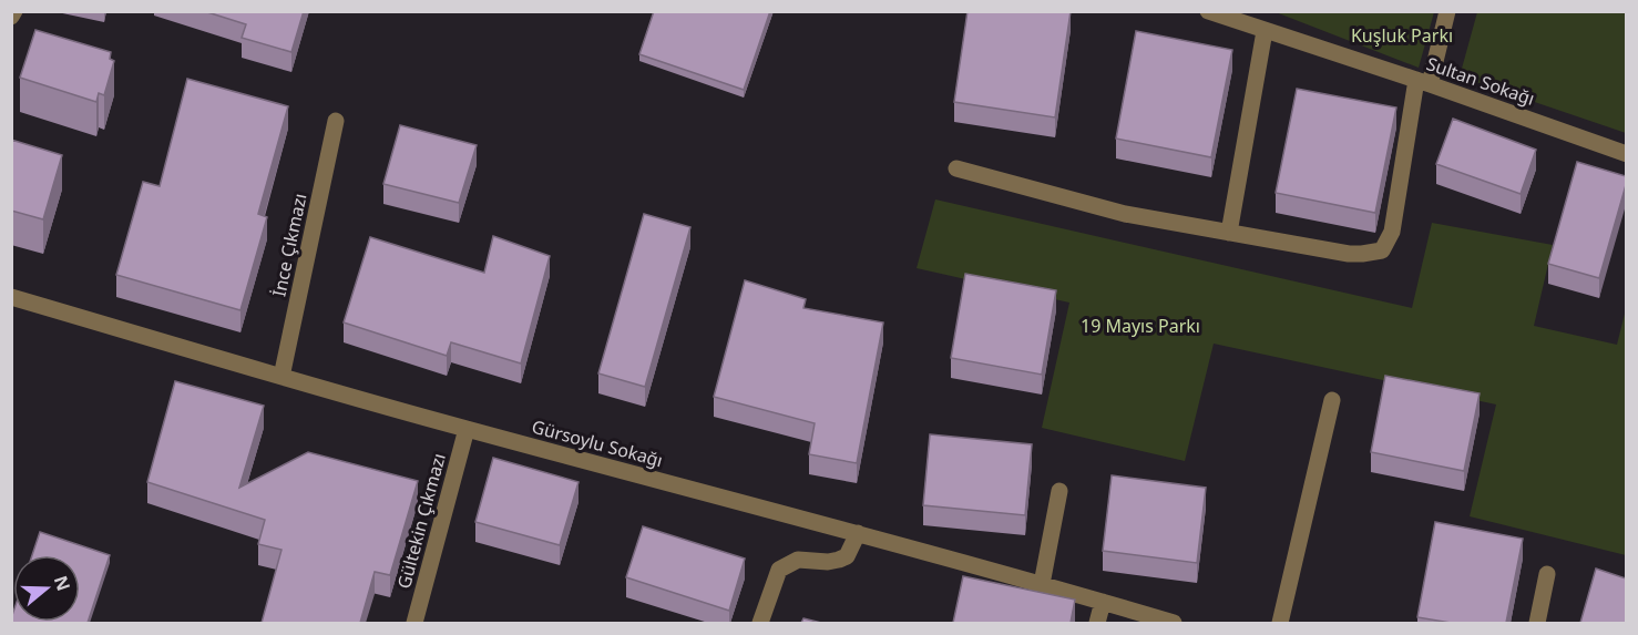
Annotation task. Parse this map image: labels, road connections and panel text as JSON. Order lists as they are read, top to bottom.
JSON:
{
  "streets": {
    "street": [
      "Sultan Sokağı",
      "İnce Çıkmazı",
      "Gürsoylu Sokağı",
      "Gültekin Çıkmazı"
    ]
  },
  "crossings": [
    ["İnce Çıkmazı", "Gürsoylu Sokağı"],
    ["Gürsoylu Sokağı", "Gültekin Çıkmazı"]
  ],
  "parks": ["Kuşluk Parkı", "19 Mayıs Parkı"],
  "north": "right"
}
